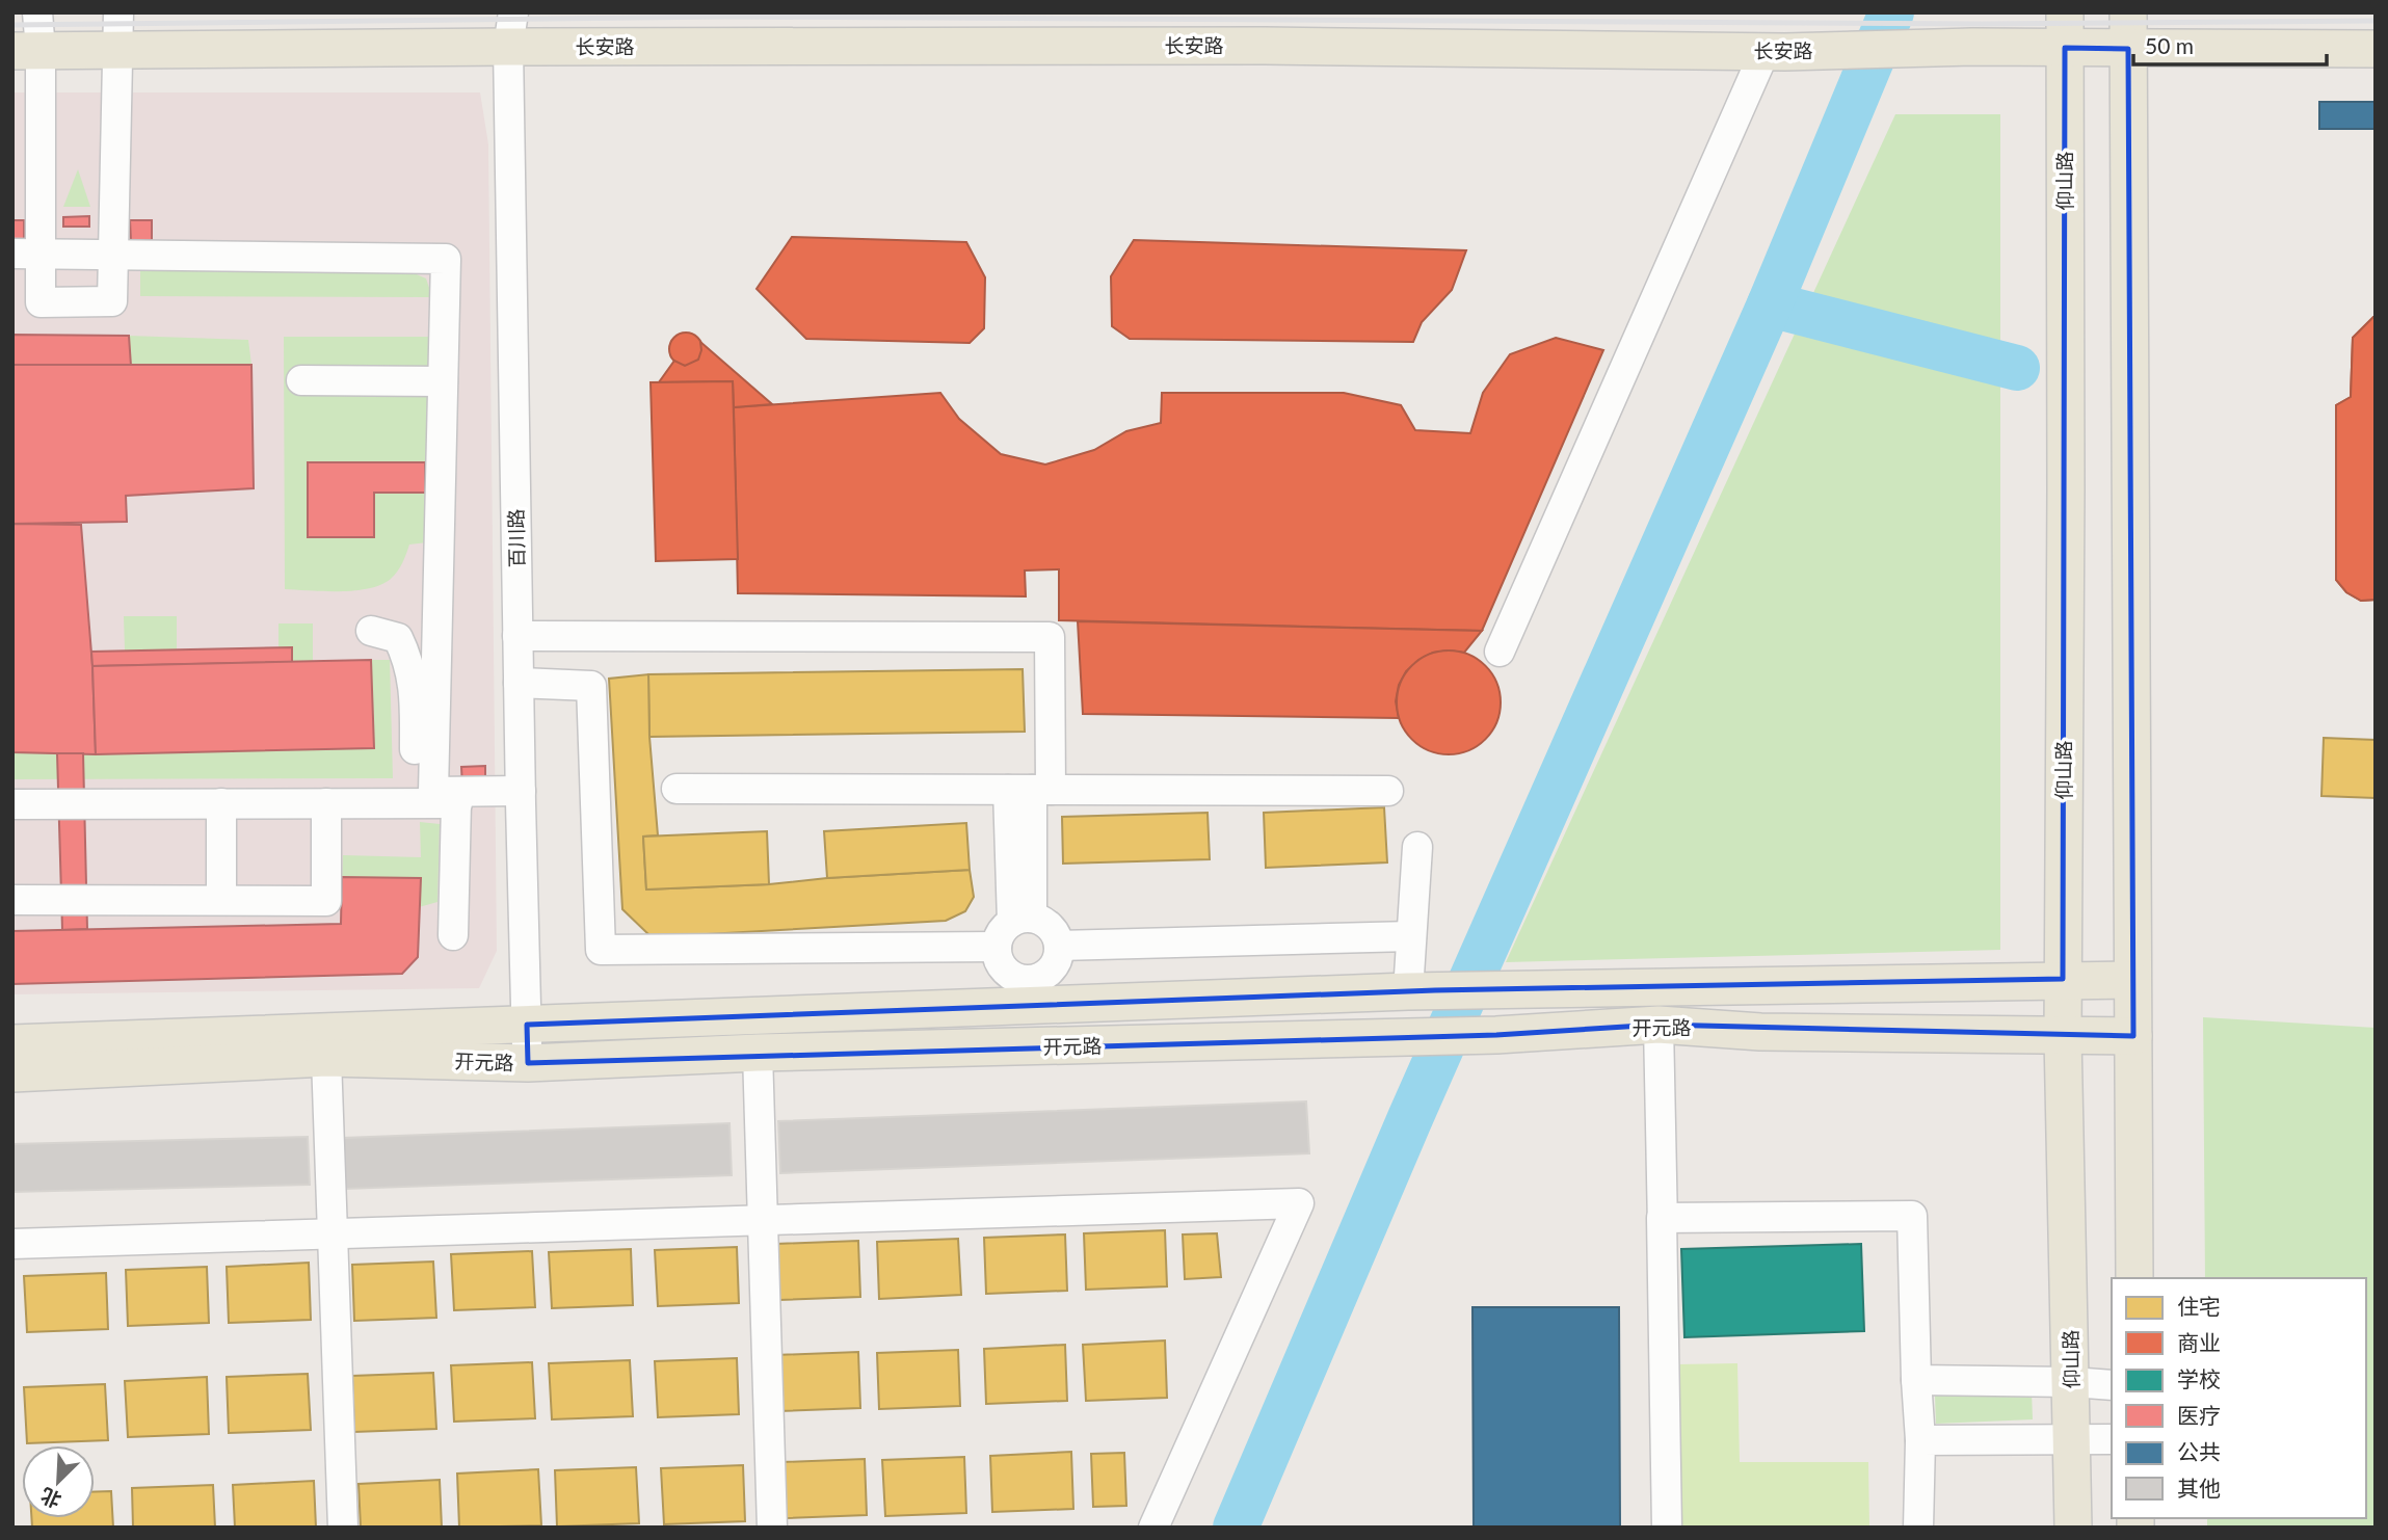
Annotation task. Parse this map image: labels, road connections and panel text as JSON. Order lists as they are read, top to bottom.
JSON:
{
  "streets": {
    "main road": ["长安路", "仰山路", "开元路"],
    "street": ["百川路"]
  },
  "crossings": [
    ["长安路", "仰山路"],
    ["长安路", "百川路"],
    ["仰山路", "开元路"],
    ["百川路", "开元路"]
  ],
  "legend": [
    "住宅",
    "商业",
    "学校",
    "医疗",
    "公共",
    "其他"
  ],
  "scale_bar": "50 m",
  "north": "bottom left"
}
